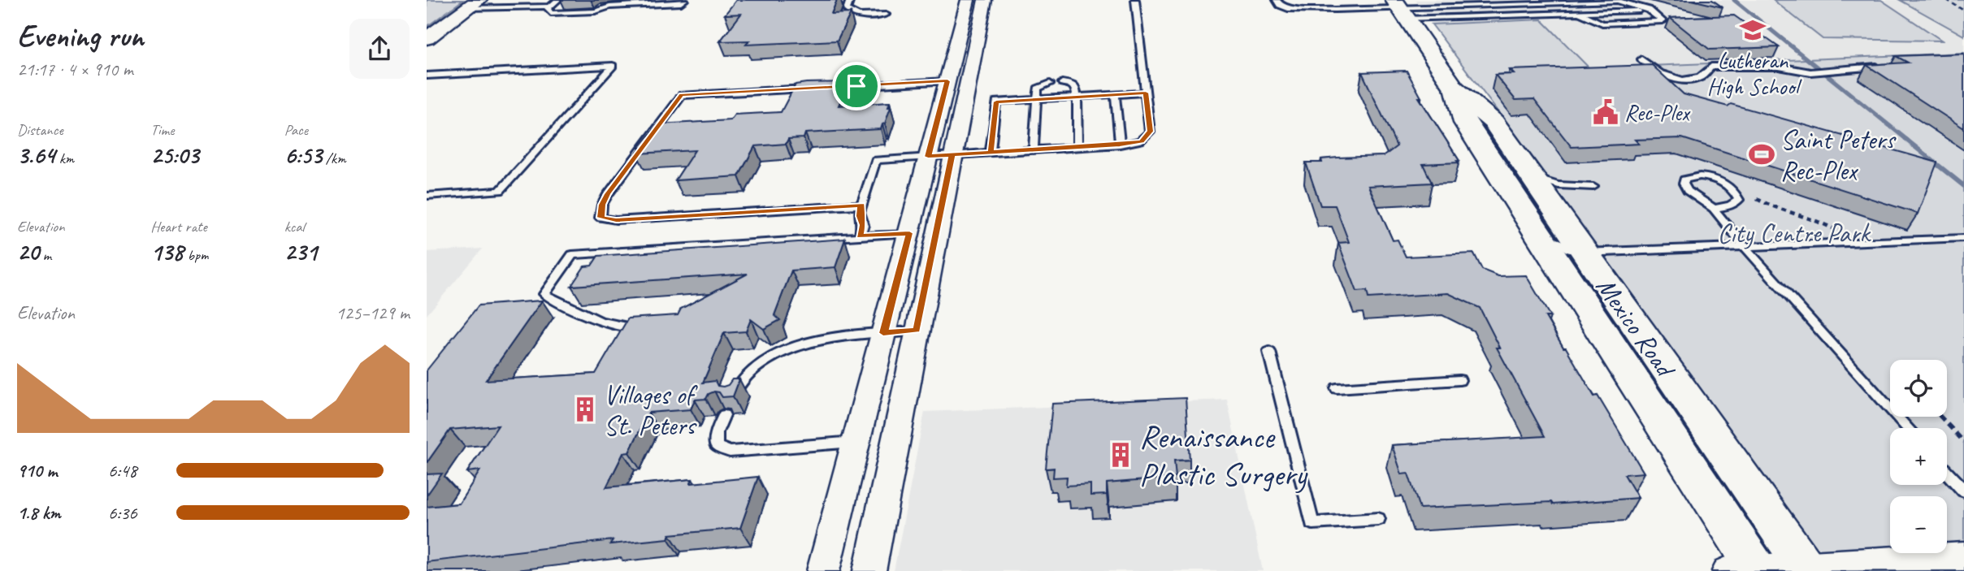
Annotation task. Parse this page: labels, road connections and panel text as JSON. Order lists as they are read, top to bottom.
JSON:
{
  "streets": {
    "main road": ["Mexico Road"]
  },
  "parks": ["City Centre Park"],
  "places": {
    "school or university": ["Lutheran High School"],
    "public building": ["Rec-Plex"],
    "sports": ["Saint Peters Rec-Plex"],
    "building": ["Villages of St. Peters", "Renaissance Plastic Surgery"]
  },
  "page": {
    "heading": ["Evening run", "21:17 · 4 × 910 m"],
    "stats": [
      ["Distance", "3.64 km"],
      ["Time", "25:03"],
      ["Pace", "6:53 /km"],
      ["Elevation", "20 m"],
      ["Heart rate", "138 bpm"],
      ["kcal", "231"]
    ],
    "chart": ["Elevation", "125–129 m"],
    "map_buttons": ["+", "−"],
    "list": [
      {
        "name": "910 m",
        "note": "6:48"
      },
      {
        "name": "1.8 km",
        "note": "6:36"
      }
    ]
  }
}
